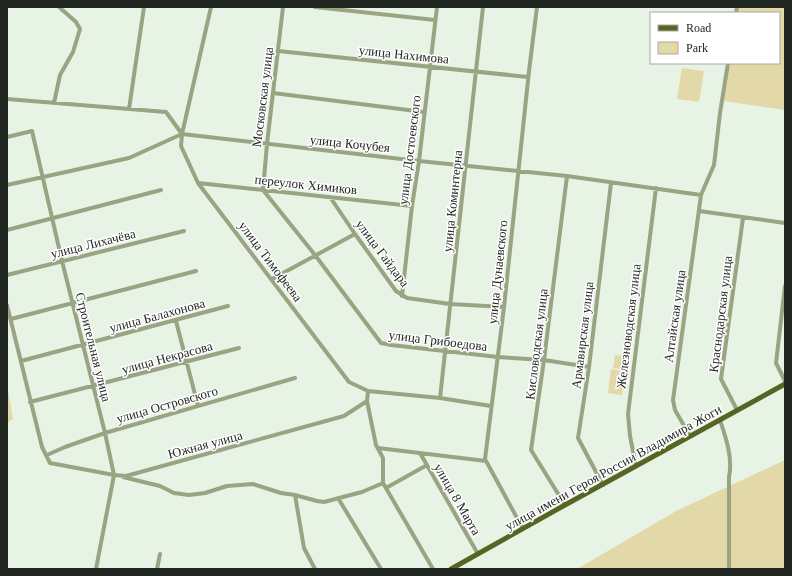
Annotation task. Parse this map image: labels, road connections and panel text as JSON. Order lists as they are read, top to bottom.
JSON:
{
  "streets": {
    "main road": ["улица имени Героя России Владимира Жоги"],
    "street": [
      "улица Нахимова",
      "Московская улица",
      "улица Кочубея",
      "улица Достоевского",
      "переулок Химиков",
      "улица Коминтерна",
      "улица Лихачёва",
      "улица Гайдара",
      "улица Тимофеева",
      "улица Дунаевского",
      "Краснодарская улица",
      "улица Балахонова",
      "Алтайская улица",
      "Железноводская улица",
      "Армавирская улица",
      "улица Грибоедова",
      "Кисловодская улица",
      "Строительная улица",
      "улица Некрасова",
      "улица Островского",
      "Южная улица",
      "улица 8 Марта"
    ]
  },
  "crossings": [
    ["улица Нахимова", "Московская улица"],
    ["улица Нахимова", "улица Достоевского"],
    ["улица Нахимова", "улица Коминтерна"],
    ["улица Нахимова", "улица Дунаевского"],
    ["Московская улица", "улица Кочубея"],
    ["Московская улица", "переулок Химиков"],
    ["Московская улица", "улица Грибоедова"],
    ["улица Кочубея", "улица Достоевского"],
    ["улица Кочубея", "улица Коминтерна"],
    ["улица Кочубея", "улица Тимофеева"],
    ["улица Кочубея", "улица Дунаевского"],
    ["улица Кочубея", "Алтайская улица"],
    ["улица Кочубея", "Железноводская улица"],
    ["улица Кочубея", "Армавирская улица"],
    ["улица Кочубея", "Кисловодская улица"],
    ["улица Достоевского", "переулок Химиков"],
    ["улица Достоевского", "улица Гайдара"],
    ["переулок Химиков", "улица Гайдара"],
    ["переулок Химиков", "улица Тимофеева"],
    ["переулок Химиков", "улица Грибоедова"],
    ["улица Коминтерна", "улица Гайдара"],
    ["улица Коминтерна", "улица Тимофеева"],
    ["улица Коминтерна", "улица Грибоедова"],
    ["улица Лихачёва", "Строительная улица"],
    ["улица Гайдара", "улица Дунаевского"],
    ["улица Тимофеева", "улица Дунаевского"],
    ["улица Дунаевского", "улица Грибоедова"],
    ["Краснодарская улица", "улица имени Героя России Владимира Жоги"],
    ["улица Балахонова", "Строительная улица"],
    ["Алтайская улица", "улица имени Героя России Владимира Жоги"],
    ["Железноводская улица", "улица имени Героя России Владимира Жоги"],
    ["Армавирская улица", "улица Грибоедова"],
    ["Армавирская улица", "улица имени Героя России Владимира Жоги"],
    ["улица Грибоедова", "Кисловодская улица"],
    ["Кисловодская улица", "улица имени Героя России Владимира Жоги"],
    ["Строительная улица", "улица Некрасова"],
    ["Строительная улица", "улица Островского"],
    ["Строительная улица", "Южная улица"],
    ["улица Островского", "Южная улица"],
    ["улица имени Героя России Владимира Жоги", "улица 8 Марта"]
  ],
  "legend": ["Road", "Park"]
}
